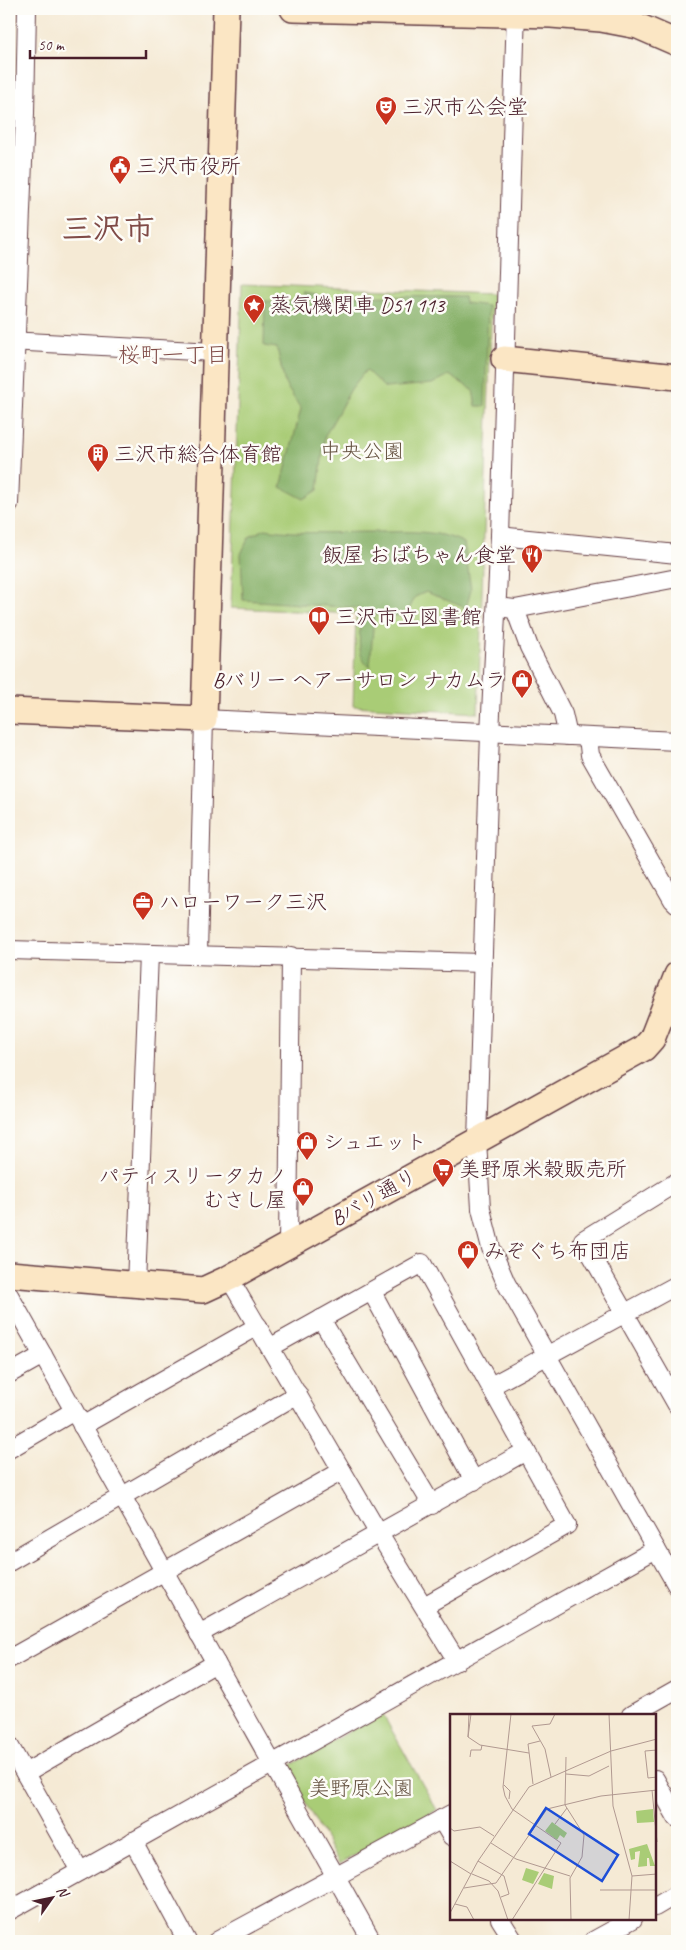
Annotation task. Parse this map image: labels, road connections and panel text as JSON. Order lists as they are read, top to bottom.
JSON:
{
  "streets": {
    "street": ["Bバリ通り"]
  },
  "districts": ["三沢市", "桜町一丁目"],
  "parks": ["中央公園", "美野原公園"],
  "places": {
    "theatre": ["三沢市公会堂"],
    "public building": ["三沢市役所"],
    "place": ["蒸気機関車 D51 113"],
    "building": ["三沢市総合体育館"],
    "restaurant": ["飯屋 おばちゃん食堂"],
    "library": ["三沢市立図書館"],
    "shop": [
      "Bバリー ヘアーサロン ナカムラ",
      "シュエット",
      "パティスリータカノ むさし屋",
      "みぞぐち布団店"
    ],
    "office": ["ハローワーク三沢"],
    "supermarket": ["美野原米穀販売所"]
  },
  "scale_bar": "50 m",
  "north": "top right"
}
